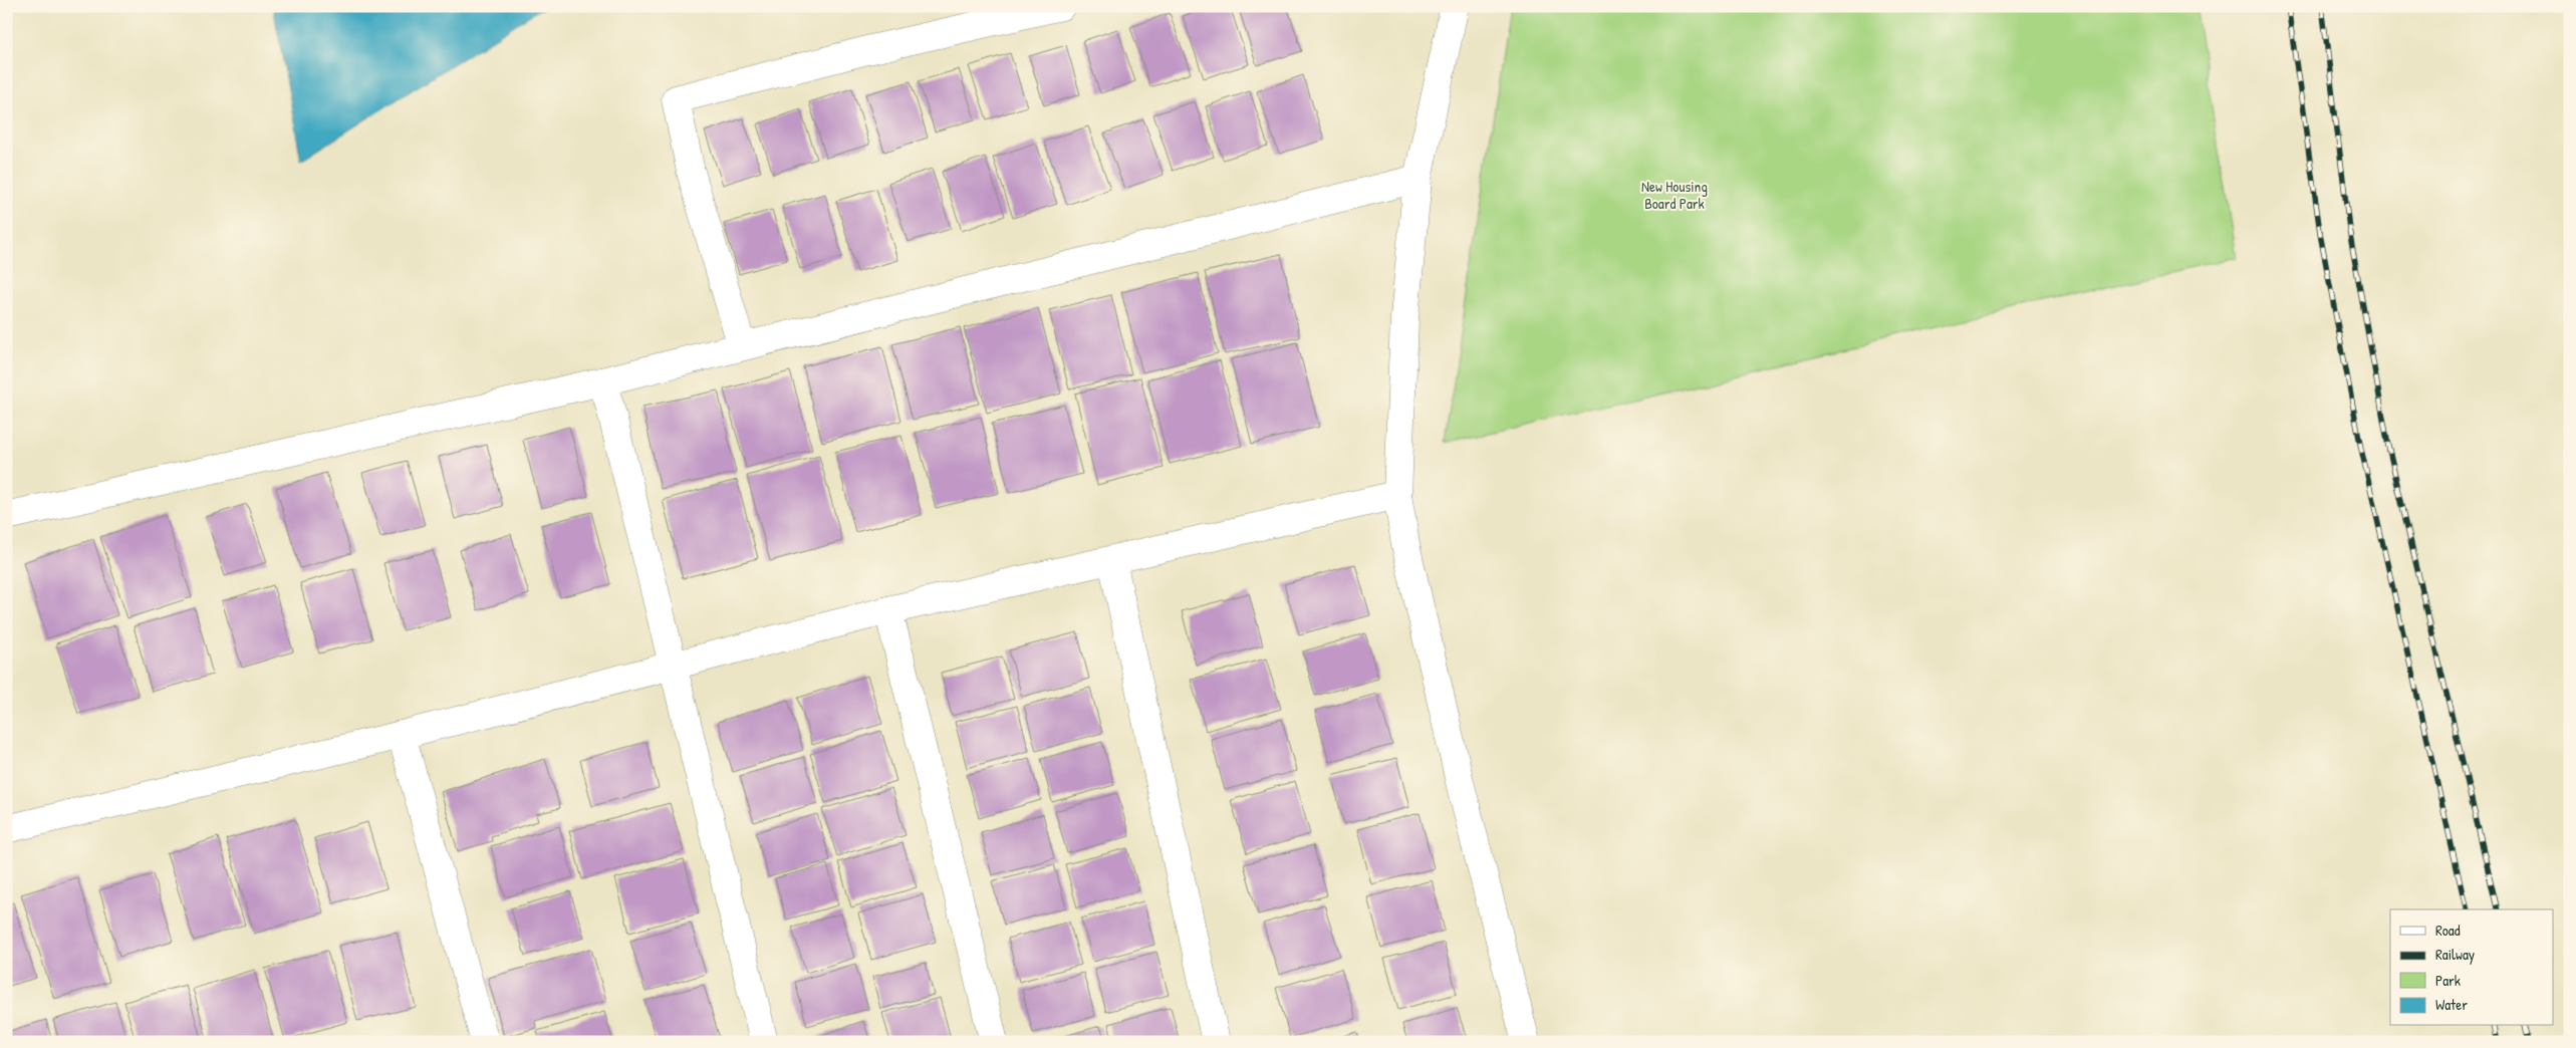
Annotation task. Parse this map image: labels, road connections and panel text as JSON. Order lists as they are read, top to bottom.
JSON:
{
  "parks": ["New Housing Board Park"],
  "legend": [
    "Road",
    "Railway",
    "Park",
    "Water"
  ]
}
